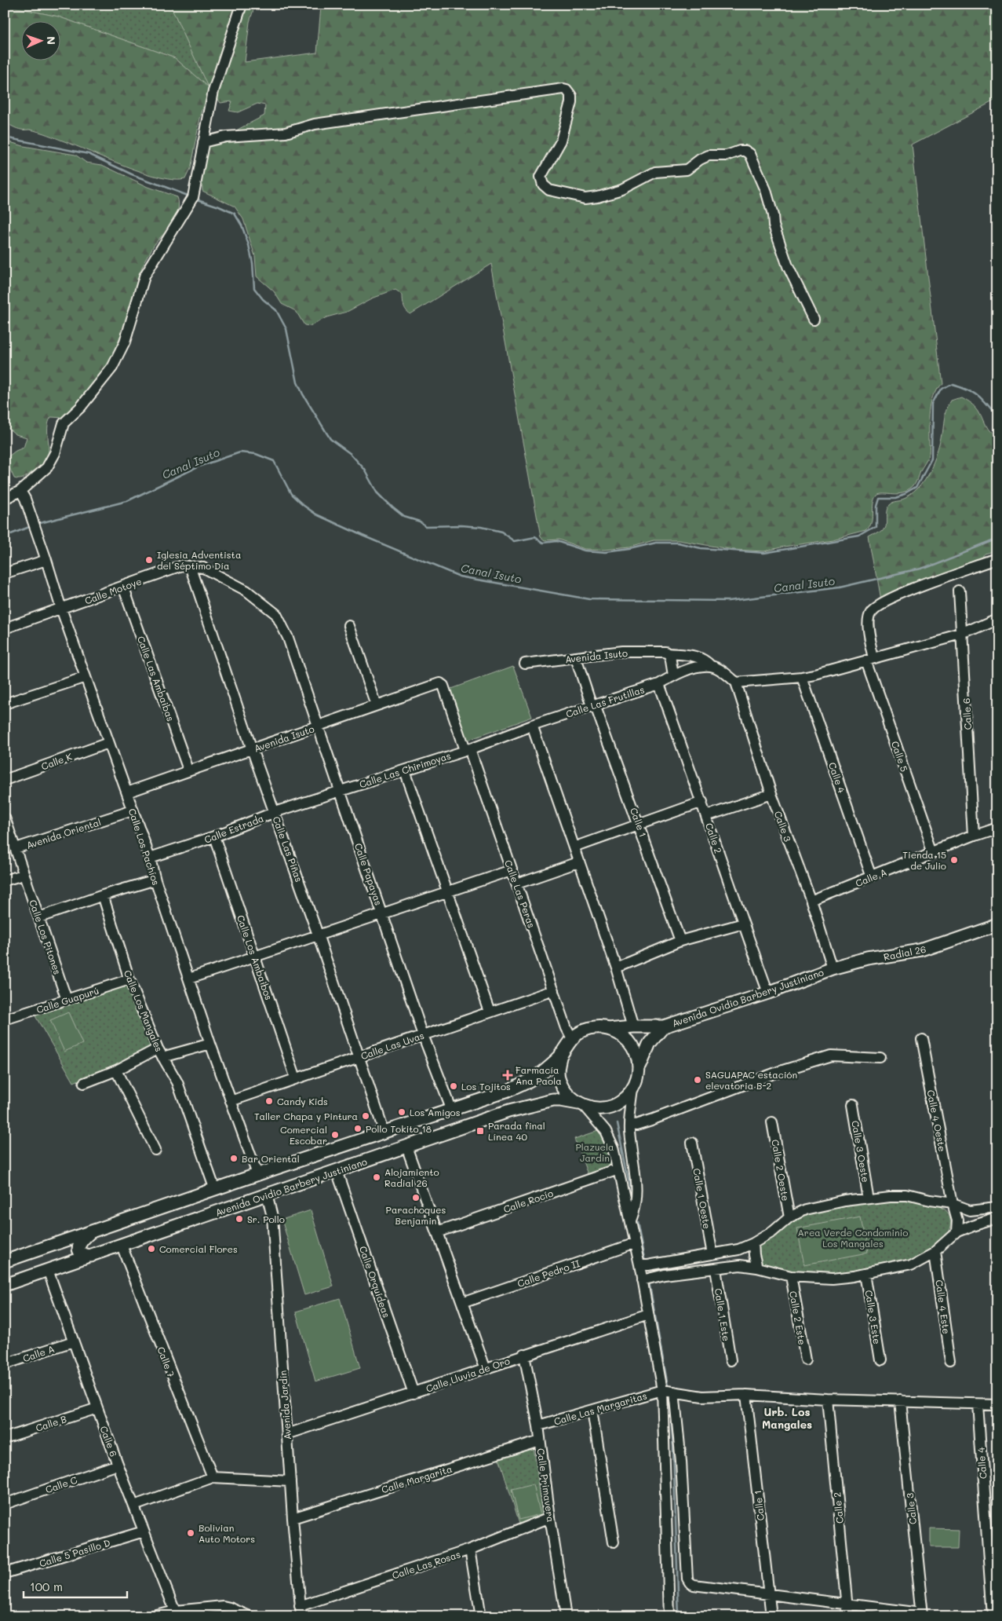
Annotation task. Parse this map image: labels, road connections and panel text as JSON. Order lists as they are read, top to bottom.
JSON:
{
  "streets": {
    "main road": ["Radial 26", "Avenida Ovidio Barbery Justiniano"],
    "street": [
      "Calle Motoye",
      "Avenida Isuto",
      "Calle Las Ambaibas",
      "Calle Las Frutillas",
      "Calle 6",
      "Calle 5",
      "Calle K",
      "Calle Las Chirimoyas",
      "Calle 4",
      "Calle 1",
      "Calle 3",
      "Calle Estrada",
      "Avenida Oriental",
      "Calle 2",
      "Calle Los Pachíos",
      "Calle Las Piñas",
      "Calle Papayas",
      "Calle A",
      "Calle Las Peras",
      "Calle Los Pitones",
      "Calle Los Ambaibos",
      "Calle Guapurú",
      "Calle Los Mangales",
      "Calle Las Uvas",
      "Calle 4 Oeste",
      "Calle 3 Oeste",
      "Calle 2 Oeste",
      "Calle 1 Oeste",
      "Calle Rocío",
      "Calle Pedro II",
      "Calle Orquídeas",
      "Calle 4 Este",
      "Calle 1 Este",
      "Calle 3 Este",
      "Calle 2 Este",
      "Calle 7",
      "Calle Lluvia de Oro",
      "Avenida Jardín",
      "Calle Las Margaritas",
      "Calle B",
      "Calle Margarita",
      "Calle C",
      "Calle Primavera",
      "Calle 5 Pasillo D",
      "Calle Las Rosas"
    ]
  },
  "crossings": [
    ["Calle Motoye", "Calle Las Ambaibas"],
    ["Calle Motoye", "Calle Los Pachíos"],
    ["Calle Motoye", "Calle Las Piñas"],
    ["Calle Motoye", "Calle Papayas"],
    ["Avenida Isuto", "Calle Las Ambaibas"],
    ["Avenida Isuto", "Calle Las Frutillas"],
    ["Avenida Isuto", "Calle 1"],
    ["Avenida Isuto", "Calle Los Pachíos"],
    ["Avenida Isuto", "Calle Las Piñas"],
    ["Avenida Isuto", "Calle Papayas"],
    ["Avenida Isuto", "Calle Las Peras"],
    ["Calle Las Frutillas", "Calle Las Chirimoyas"],
    ["Calle Las Frutillas", "Calle 1"],
    ["Calle Las Frutillas", "Calle 2"],
    ["Calle Las Frutillas", "Calle Las Peras"],
    ["Calle 6", "Calle A"],
    ["Calle 6", "Avenida Ovidio Barbery Justiniano"],
    ["Calle 6", "Calle B"],
    ["Calle 6", "Calle C"],
    ["Calle 6", "Calle 5 Pasillo D"],
    ["Calle 5", "Calle A"],
    ["Calle K", "Calle Los Pachíos"],
    ["Calle Las Chirimoyas", "Calle Estrada"],
    ["Calle Las Chirimoyas", "Calle Papayas"],
    ["Calle Las Chirimoyas", "Calle Las Peras"],
    ["Calle 4", "Calle A"],
    ["Calle 3", "Calle A"],
    ["Calle 3", "Radial 26"],
    ["Calle 3", "Avenida Ovidio Barbery Justiniano"],
    ["Calle Estrada", "Calle Los Pachíos"],
    ["Calle Estrada", "Calle Las Piñas"],
    ["Calle Estrada", "Calle Papayas"],
    ["Calle Estrada", "Calle Los Ambaibos"],
    ["Avenida Oriental", "Calle Los Pachíos"],
    ["Avenida Oriental", "Calle Los Pitones"],
    ["Calle 2", "Avenida Ovidio Barbery Justiniano"],
    ["Calle Los Pachíos", "Calle Las Uvas"],
    ["Calle Las Piñas", "Calle Las Uvas"],
    ["Calle Papayas", "Calle Las Uvas"],
    ["Calle Las Peras", "Avenida Ovidio Barbery Justiniano"],
    ["Calle Las Peras", "Calle Las Uvas"],
    ["Calle Los Pitones", "Calle Guapurú"],
    ["Radial 26", "Avenida Ovidio Barbery Justiniano"],
    ["Calle Los Ambaibos", "Calle Las Uvas"],
    ["Avenida Ovidio Barbery Justiniano", "Calle Orquídeas"],
    ["Avenida Ovidio Barbery Justiniano", "Calle 7"],
    ["Avenida Ovidio Barbery Justiniano", "Avenida Jardín"],
    ["Calle Guapurú", "Calle Los Mangales"],
    ["Calle Orquídeas", "Calle Lluvia de Oro"],
    ["Calle Lluvia de Oro", "Avenida Jardín"],
    ["Calle Lluvia de Oro", "Calle Primavera"],
    ["Avenida Jardín", "Calle Margarita"],
    ["Avenida Jardín", "Calle Las Rosas"],
    ["Calle Las Margaritas", "Calle Primavera"],
    ["Calle Margarita", "Calle Primavera"],
    ["Calle Primavera", "Calle Las Rosas"]
  ],
  "districts": ["Urb. Los Mangales"],
  "water": ["Canal Isuto"],
  "parks": ["Plazuela Jardin", "Area Verde Condominio Los Mangales"],
  "places": {
    "other": [
      "Iglesia Adventista del Séptimo Día",
      "Tienda 15 de Julio",
      "SAGUAPAC estación elevatoria B-2",
      "Los Tojitos",
      "Candy Kids",
      "Los Amigos",
      "Taller Chapa y Pintura",
      "Pollo Tokito 18",
      "Comercial Escobar",
      "Bar Oriental",
      "Alojamiento Radial 26",
      "Parachoques Benjamin",
      "Sr. Pollo",
      "Comercial Flores",
      "Bolivian Auto Motors"
    ],
    "health": ["Farmacía Ana Paola"],
    "transit": ["Parada final Línea 40"]
  },
  "scale_bar": "100 m",
  "north": "right"
}
